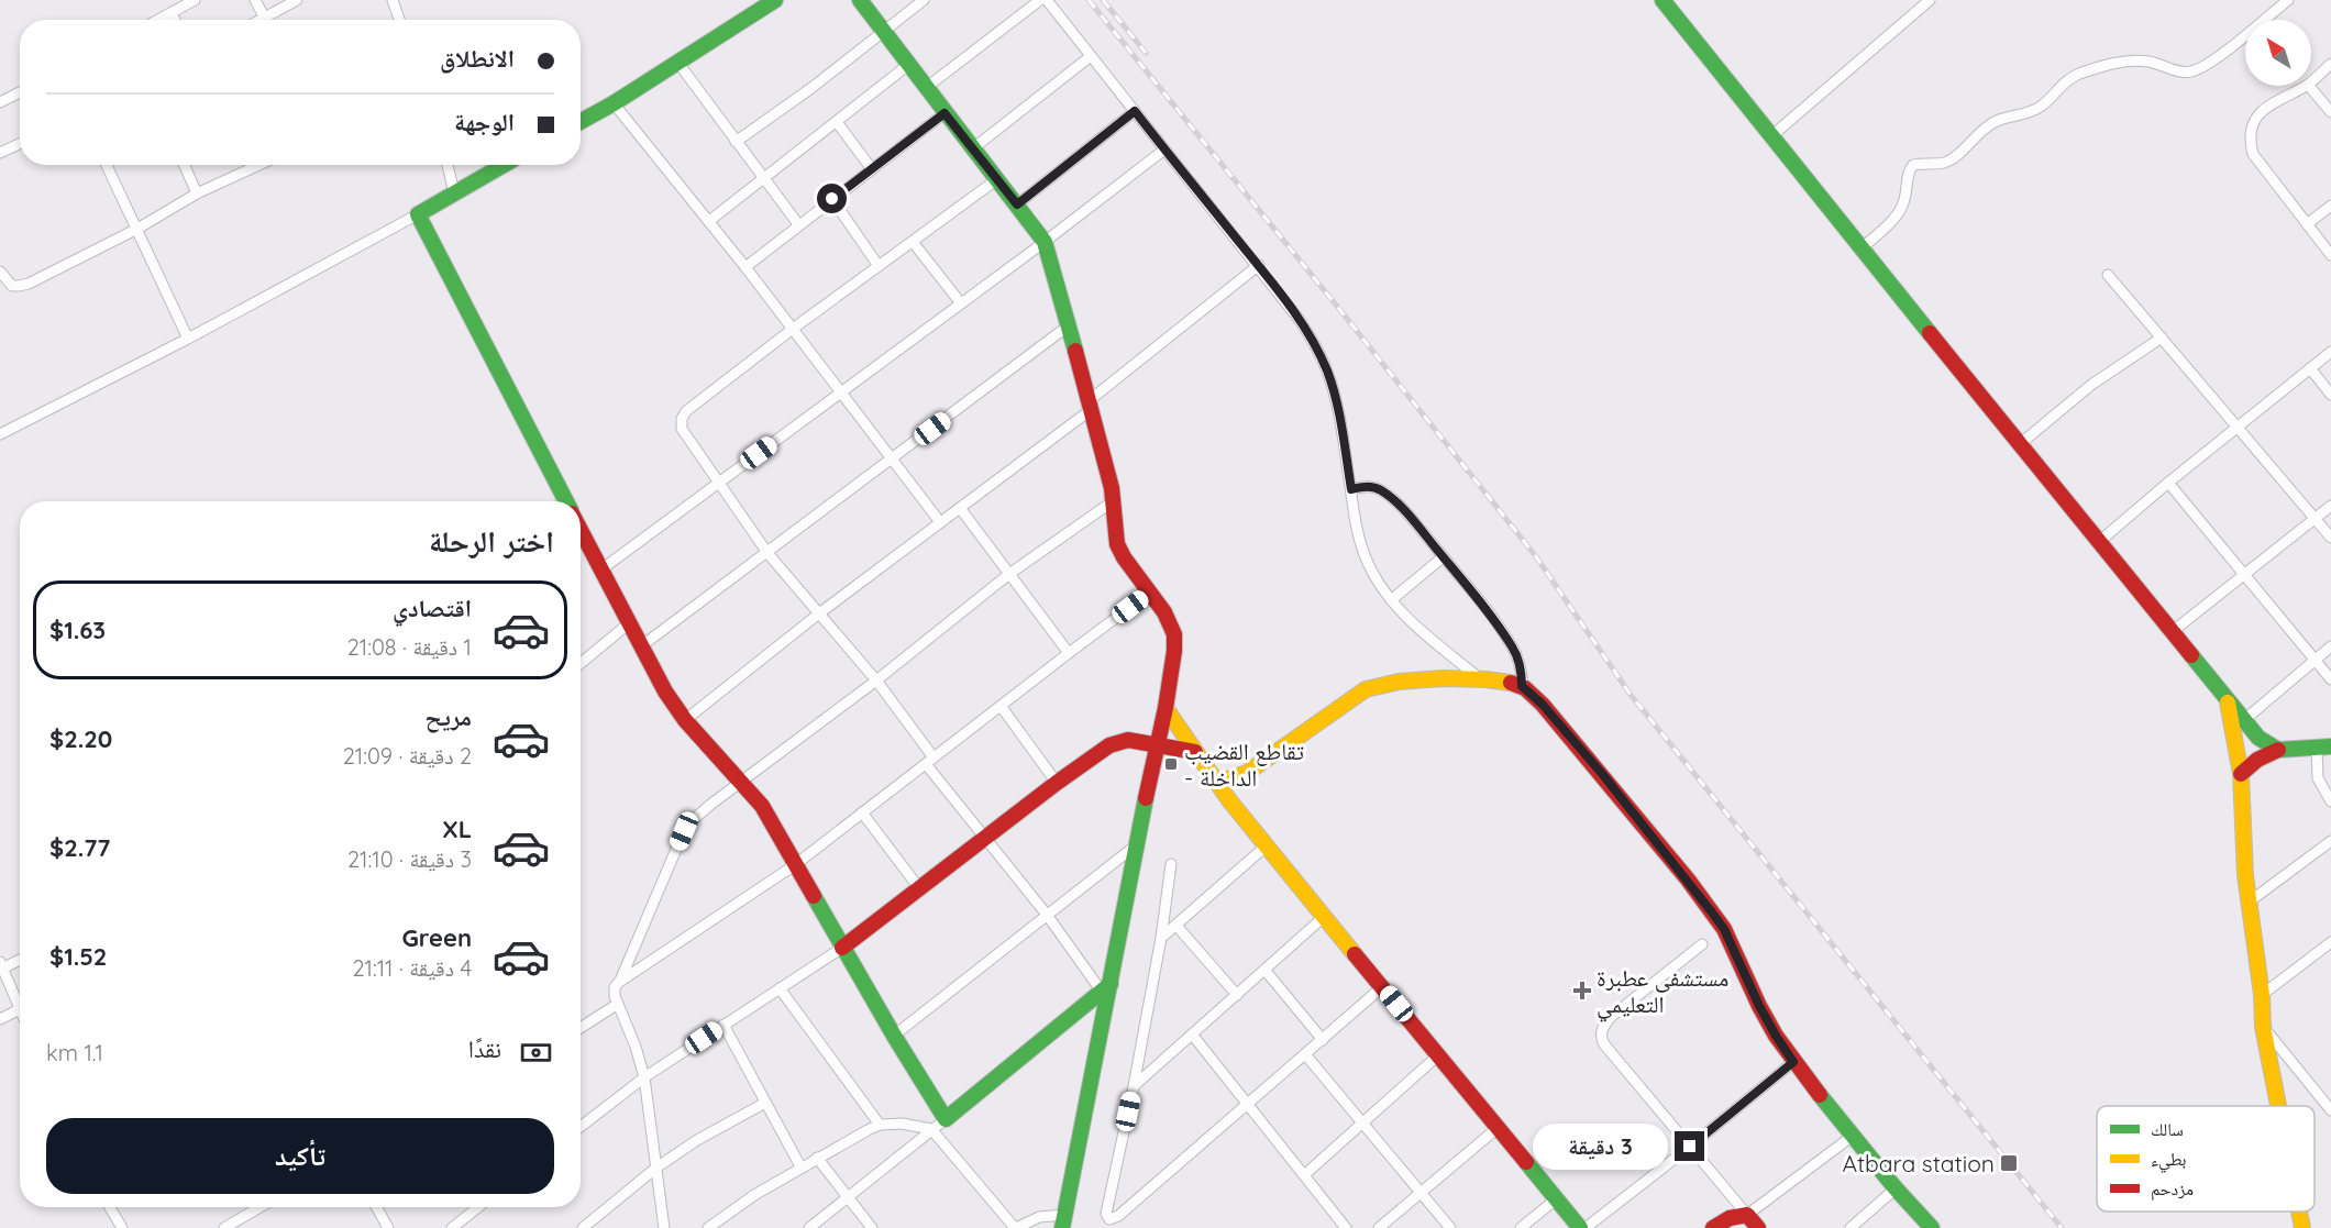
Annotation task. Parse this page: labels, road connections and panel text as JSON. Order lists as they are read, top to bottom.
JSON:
{
  "places": {
    "transit": ["تقاطع القضيب - الداخلة", "Atbara station"],
    "health": ["مستشفى عطبرة التعليمي"]
  },
  "legend": ["سالك", "بطيء", "مزدحم"],
  "north": "top left",
  "page": {
    "banner": ["الانطلاق", "الوجهة"],
    "heading": "اختر الرحلة",
    "list": [
      {
        "name": "اقتصادي",
        "note": "1 دقيقة · 21:08",
        "value": "$1.63"
      },
      {
        "name": "مريح",
        "note": "2 دقيقة · 21:09",
        "value": "$2.20"
      },
      {
        "name": "XL",
        "note": "3 دقيقة · 21:10",
        "value": "$2.77"
      },
      {
        "name": "Green",
        "note": "4 دقيقة · 21:11",
        "value": "$1.52"
      }
    ],
    "pay": ["نقدًا", "1.1 km"],
    "buttons": "تأكيد",
    "bubble": "3 دقيقة"
  }
}
